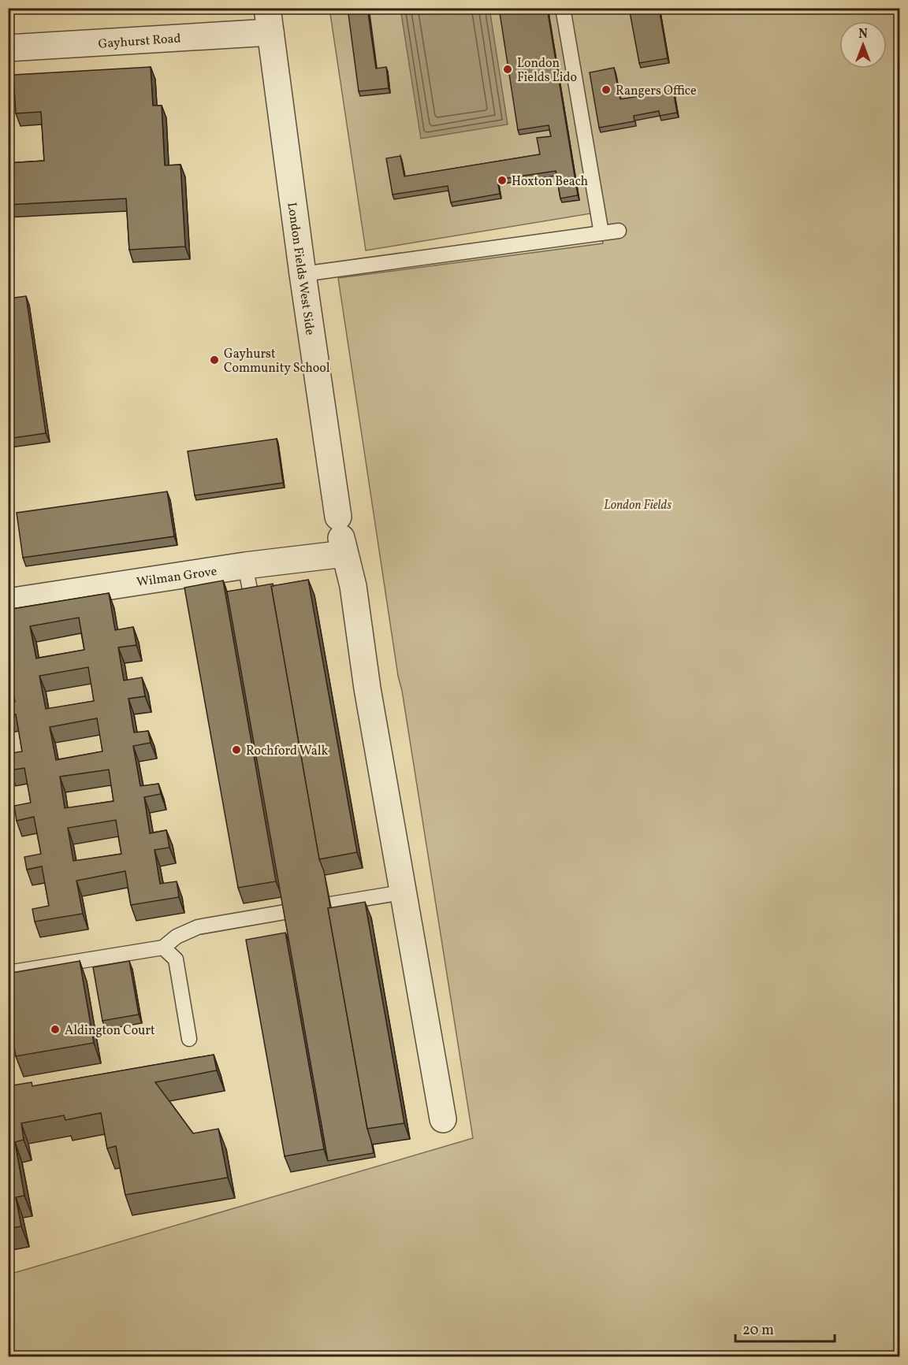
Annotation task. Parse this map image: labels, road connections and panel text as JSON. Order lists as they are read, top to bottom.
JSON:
{
  "streets": {
    "street": ["Gayhurst Road", "London Fields West Side", "Wilman Grove"]
  },
  "crossings": [
    ["Gayhurst Road", "London Fields West Side"],
    ["London Fields West Side", "Wilman Grove"]
  ],
  "parks": ["London Fields"],
  "places": [
    "London Fields Lido",
    "Rangers Office",
    "Hoxton Beach",
    "Gayhurst Community School",
    "Rochford Walk",
    "Aldington Court"
  ],
  "scale_bar": "20 m",
  "north": "top"
}
